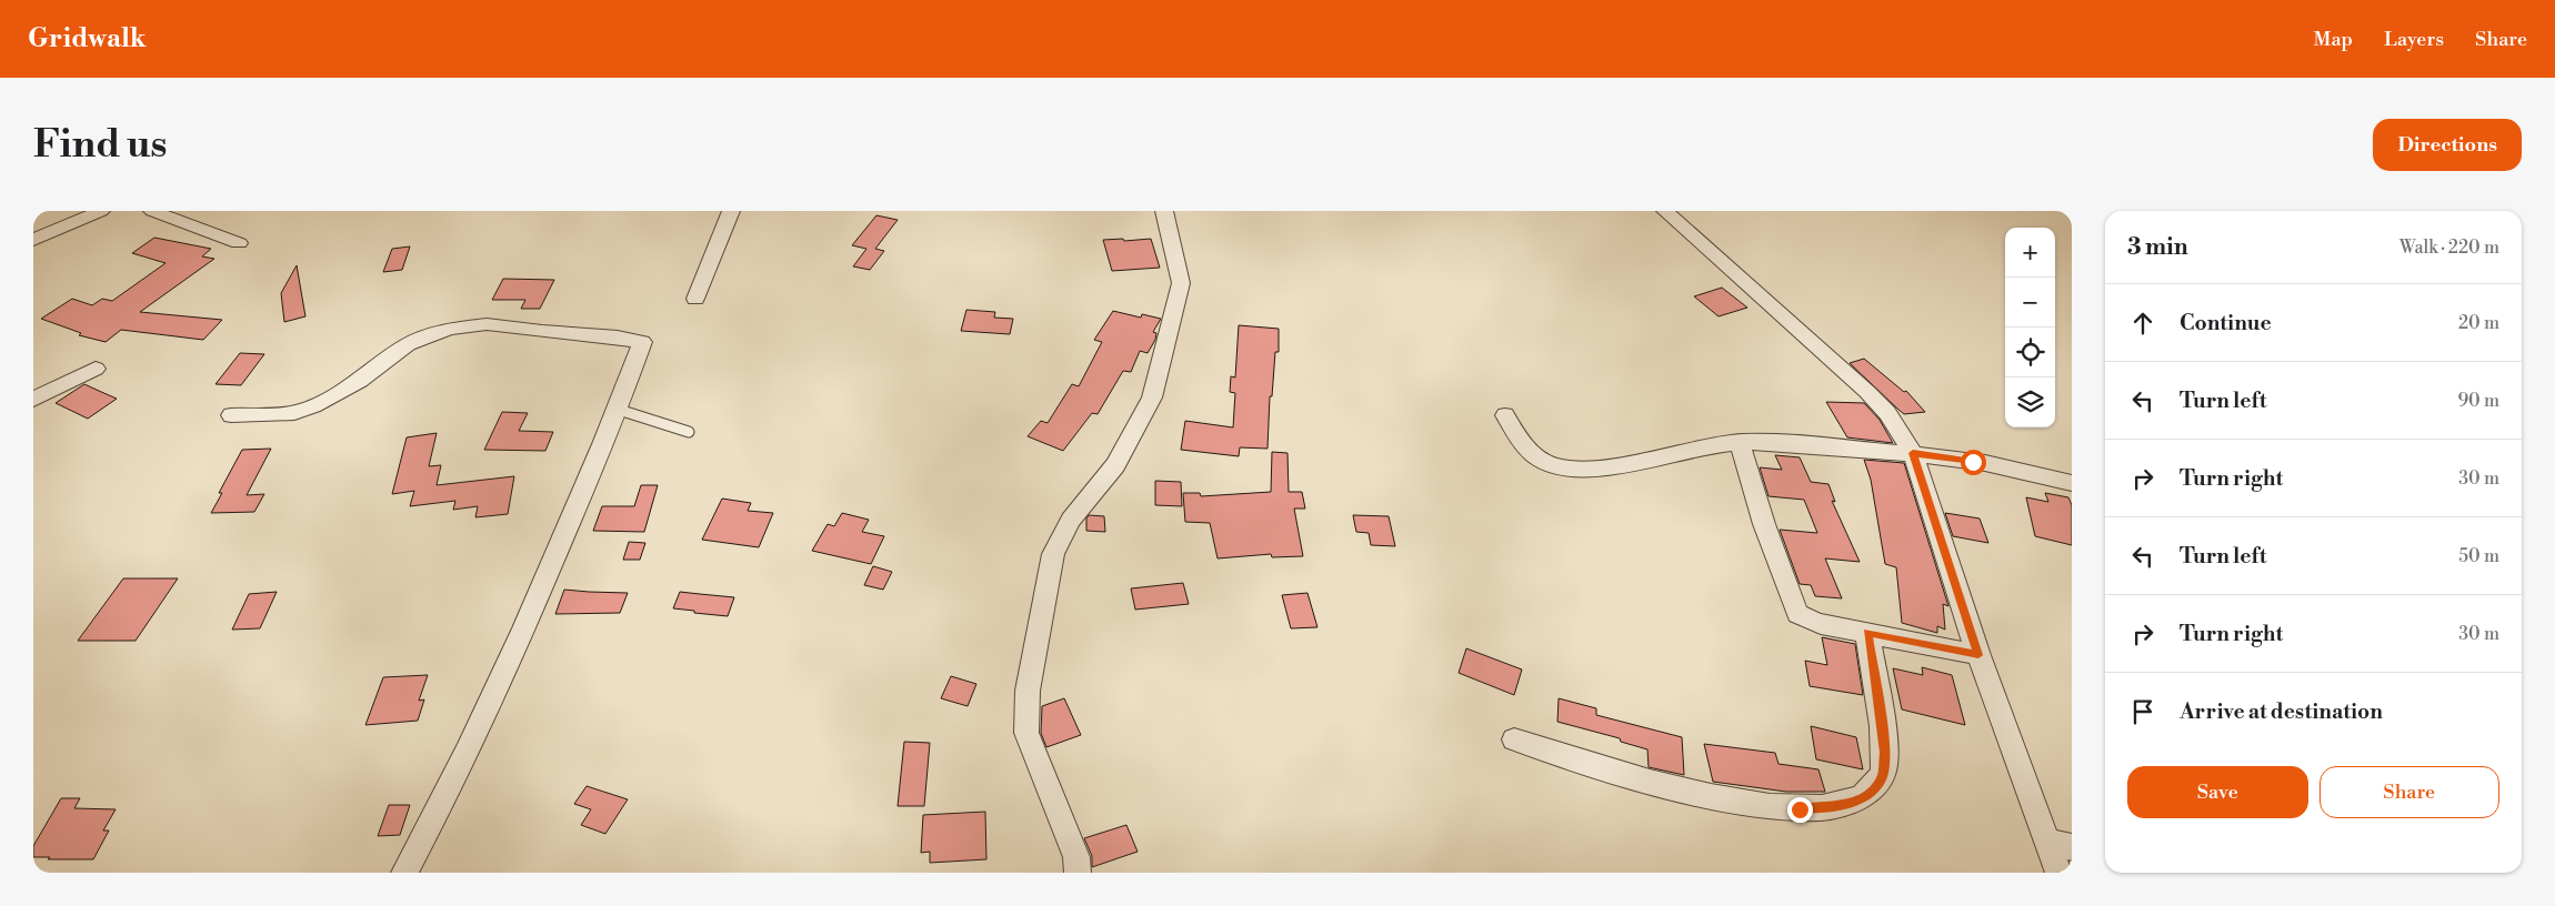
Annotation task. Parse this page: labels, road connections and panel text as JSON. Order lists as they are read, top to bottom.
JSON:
{
  "page": {
    "header": "Gridwalk",
    "nav": ["Map", "Layers", "Share"],
    "buttons": [
      "Directions",
      ["Save", "Share"]
    ],
    "title": "Find us",
    "heading": ["3 min", "Walk · 220 m"],
    "map_buttons": ["+", "−"],
    "list": [
      ["Continue", "20 m"],
      ["Turn left", "90 m"],
      ["Turn right", "30 m"],
      ["Turn left", "50 m"],
      ["Turn right", "30 m"],
      "Arrive at destination"
    ]
  }
}
